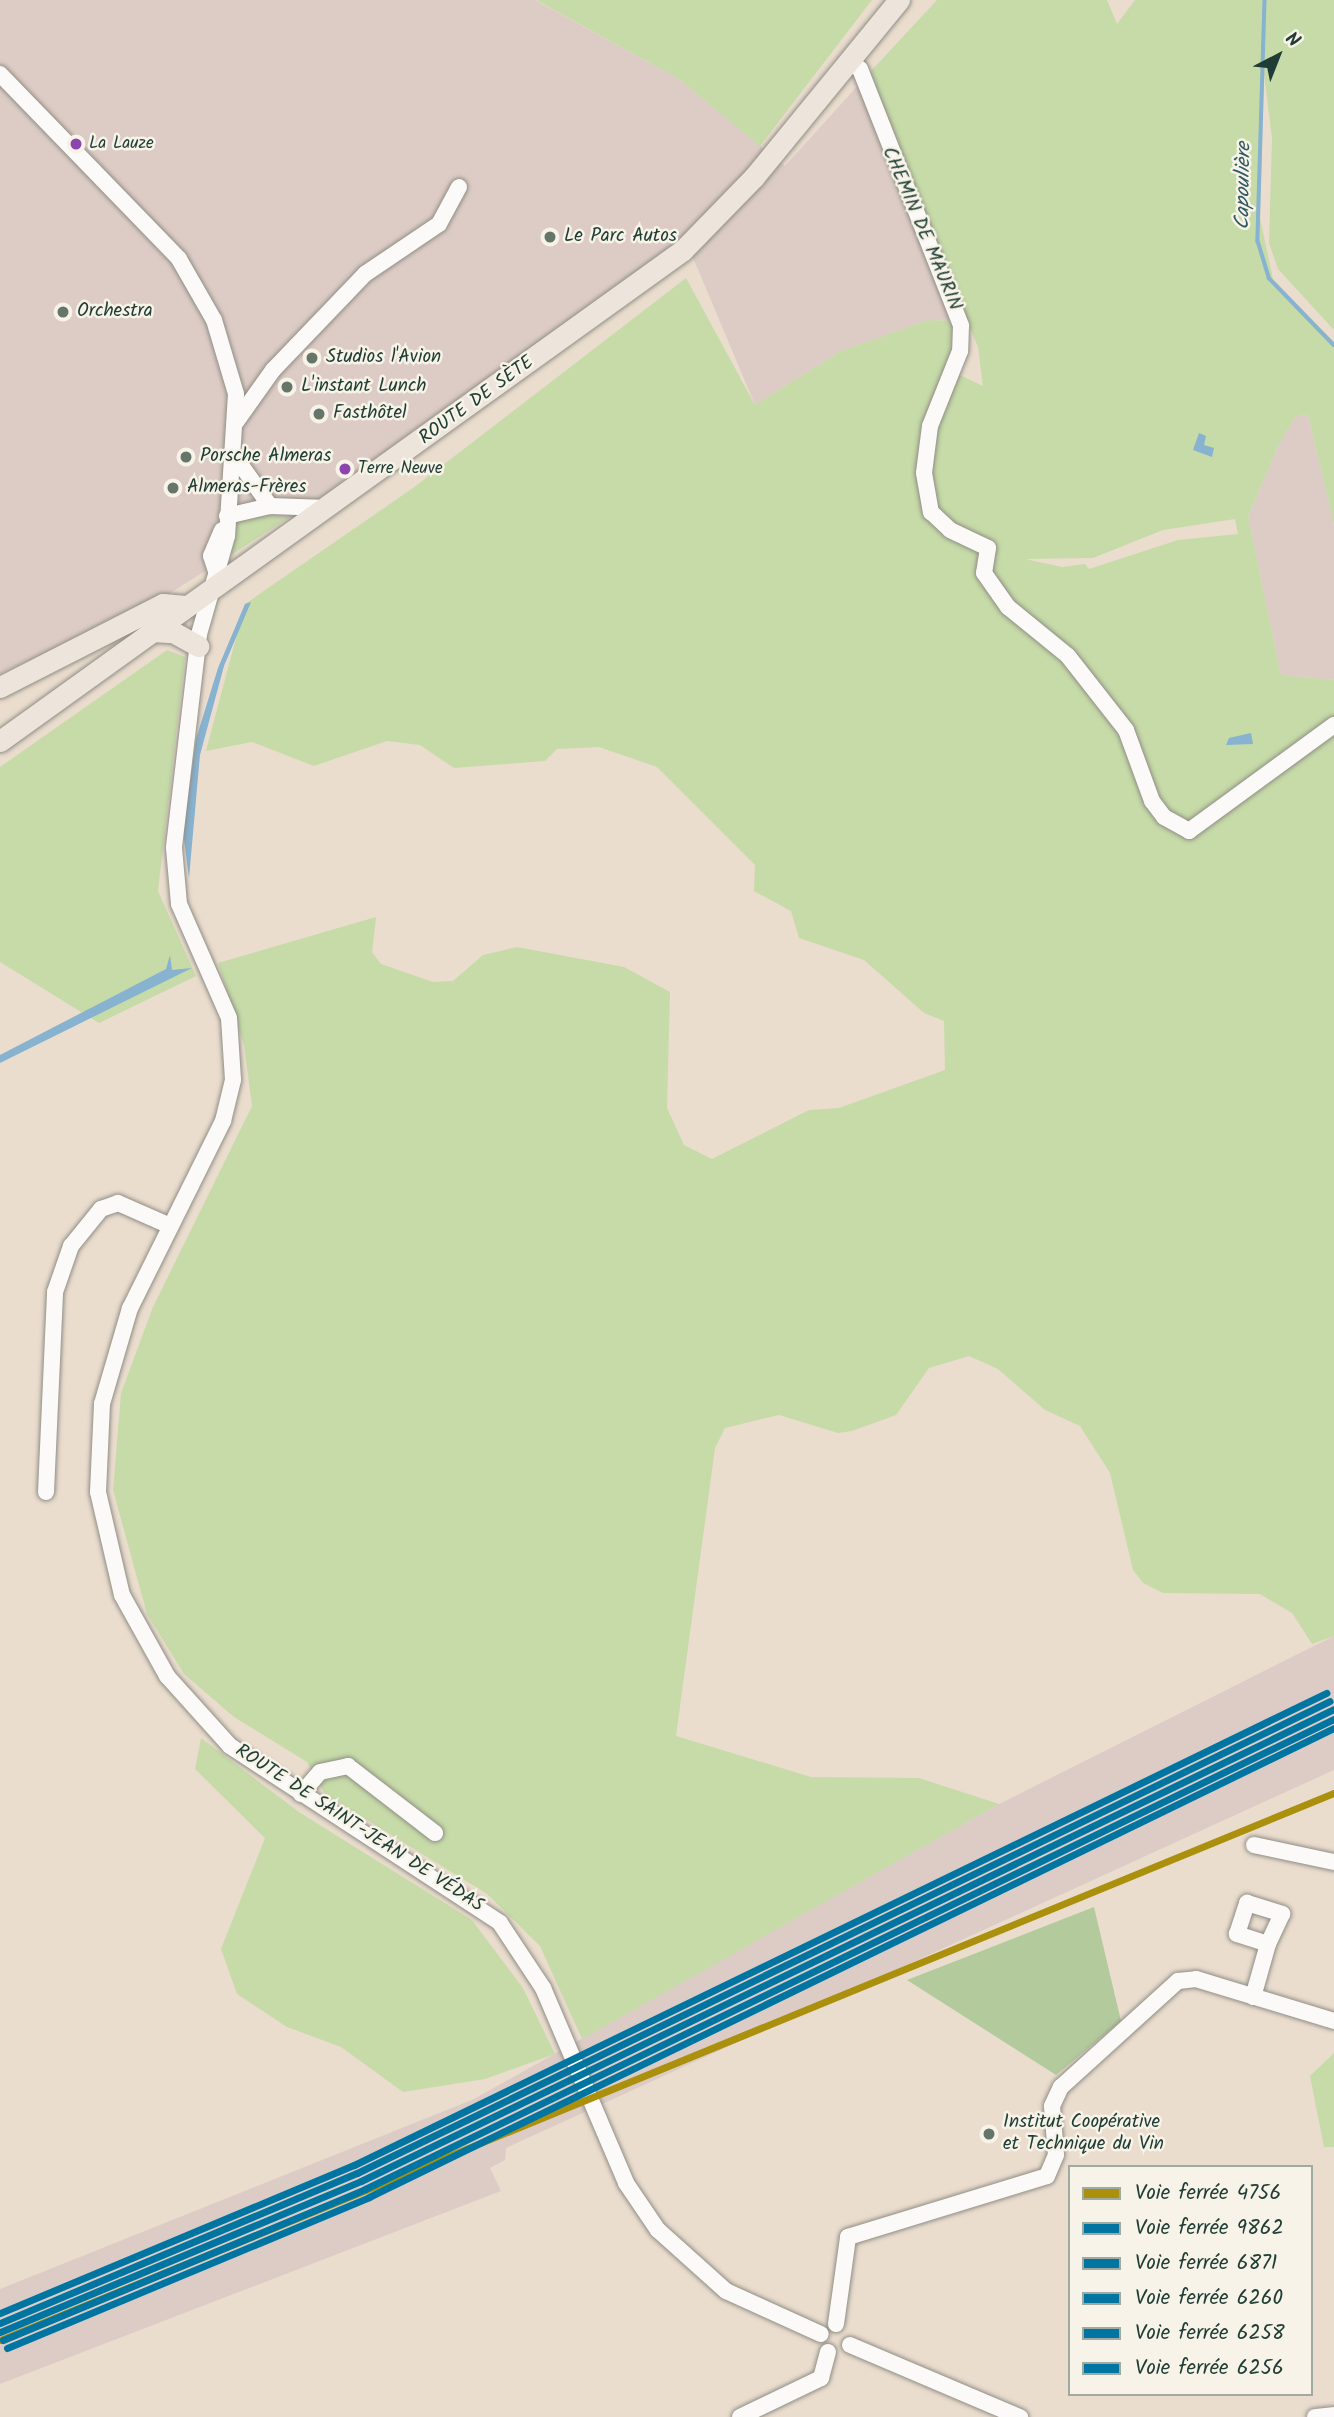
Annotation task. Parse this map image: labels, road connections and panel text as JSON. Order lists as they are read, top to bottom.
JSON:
{
  "streets": {
    "main road": ["ROUTE DE SÈTE"],
    "street": ["CHEMIN DE MAURIN", "ROUTE DE SAINT-JEAN DE VÉDAS"]
  },
  "crossings": [
    ["CHEMIN DE MAURIN", "ROUTE DE SÈTE"]
  ],
  "water": ["Capoulière"],
  "places": [
    "La Lauze",
    "Le Parc Autos",
    "Orchestra",
    "Studios l'Avion",
    "L'instant Lunch",
    "Fasthôtel",
    "Porsche Almeras",
    "Terre Neuve",
    "Almeras-Frères",
    "Institut Coopérative et Technique du Vin"
  ],
  "lines": [
    "rail line 6256",
    "rail line 6260",
    "rail line 9862",
    "rail line 6871",
    "rail line 6258",
    "rail line 4756"
  ],
  "legend": [
    "Voie ferrée 4756",
    "Voie ferrée 9862",
    "Voie ferrée 6871",
    "Voie ferrée 6260",
    "Voie ferrée 6258",
    "Voie ferrée 6256"
  ],
  "north": "top right"
}
